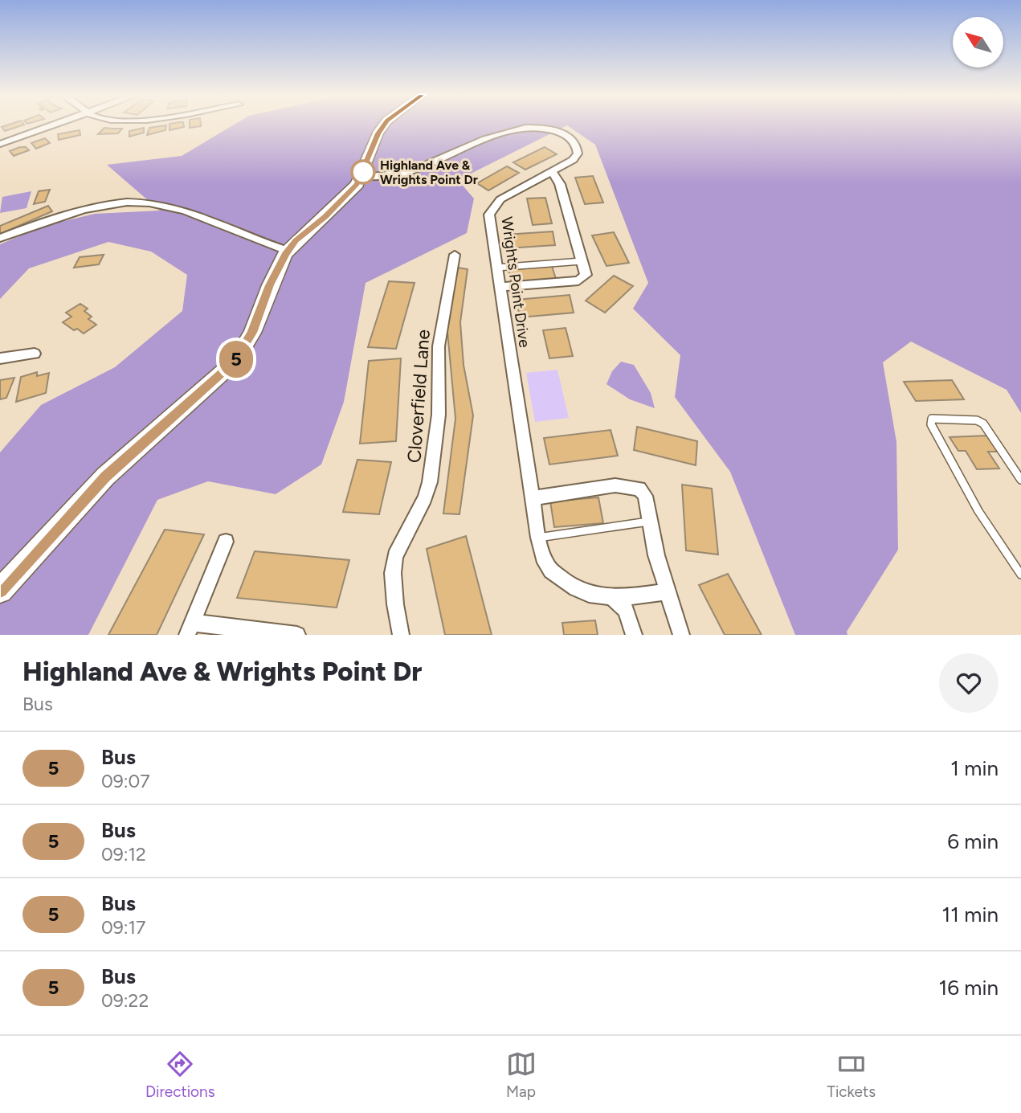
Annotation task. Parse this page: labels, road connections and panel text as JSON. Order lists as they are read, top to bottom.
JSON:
{
  "streets": {
    "street": ["Wrights Point Drive", "Cloverfield Lane"]
  },
  "places": ["Highland Ave & Wrights Point Dr"],
  "lines": ["bus line 5"],
  "north": "top left",
  "page": {
    "on_map": "5",
    "heading": ["Highland Ave & Wrights Point Dr", "Bus"],
    "list": [
      {
        "mark": "5",
        "name": "Bus",
        "note": "09:07",
        "value": "1 min"
      },
      {
        "mark": "5",
        "name": "Bus",
        "note": "09:12",
        "value": "6 min"
      },
      {
        "mark": "5",
        "name": "Bus",
        "note": "09:17",
        "value": "11 min"
      },
      {
        "mark": "5",
        "name": "Bus",
        "note": "09:22",
        "value": "16 min"
      }
    ],
    "tabs": ["Directions", "Map", "Tickets"]
  }
}
